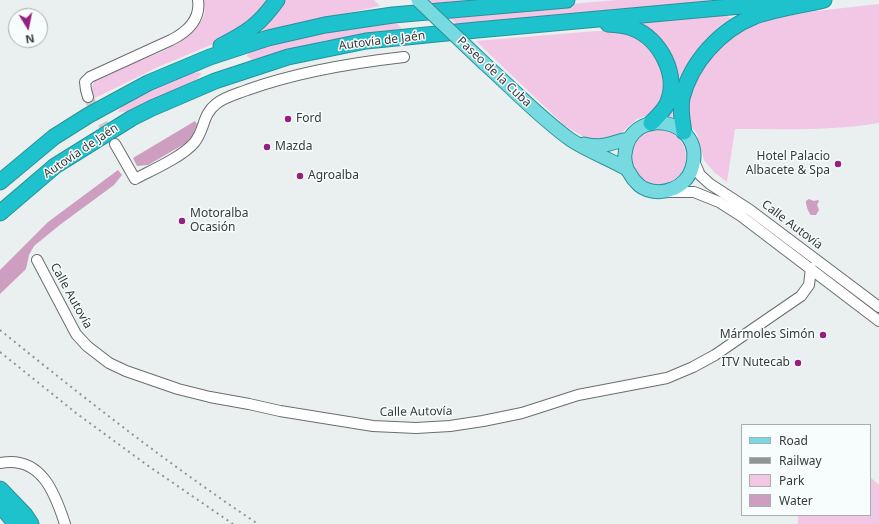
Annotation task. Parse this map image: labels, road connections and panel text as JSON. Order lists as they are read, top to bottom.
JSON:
{
  "streets": {
    "highway": ["Autovía de Jaén"],
    "main road": ["Paseo de la Cuba"],
    "street": ["Calle Autovía"]
  },
  "crossings": [
    ["Paseo de la Cuba", "Calle Autovía"]
  ],
  "places": [
    "Ford",
    "Mazda",
    "Hotel Palacio Albacete & Spa",
    "Agroalba",
    "Motoralba Ocasión",
    "Mármoles Simón",
    "ITV Nutecab"
  ],
  "legend": [
    "Road",
    "Railway",
    "Park",
    "Water"
  ],
  "north": "bottom"
}
